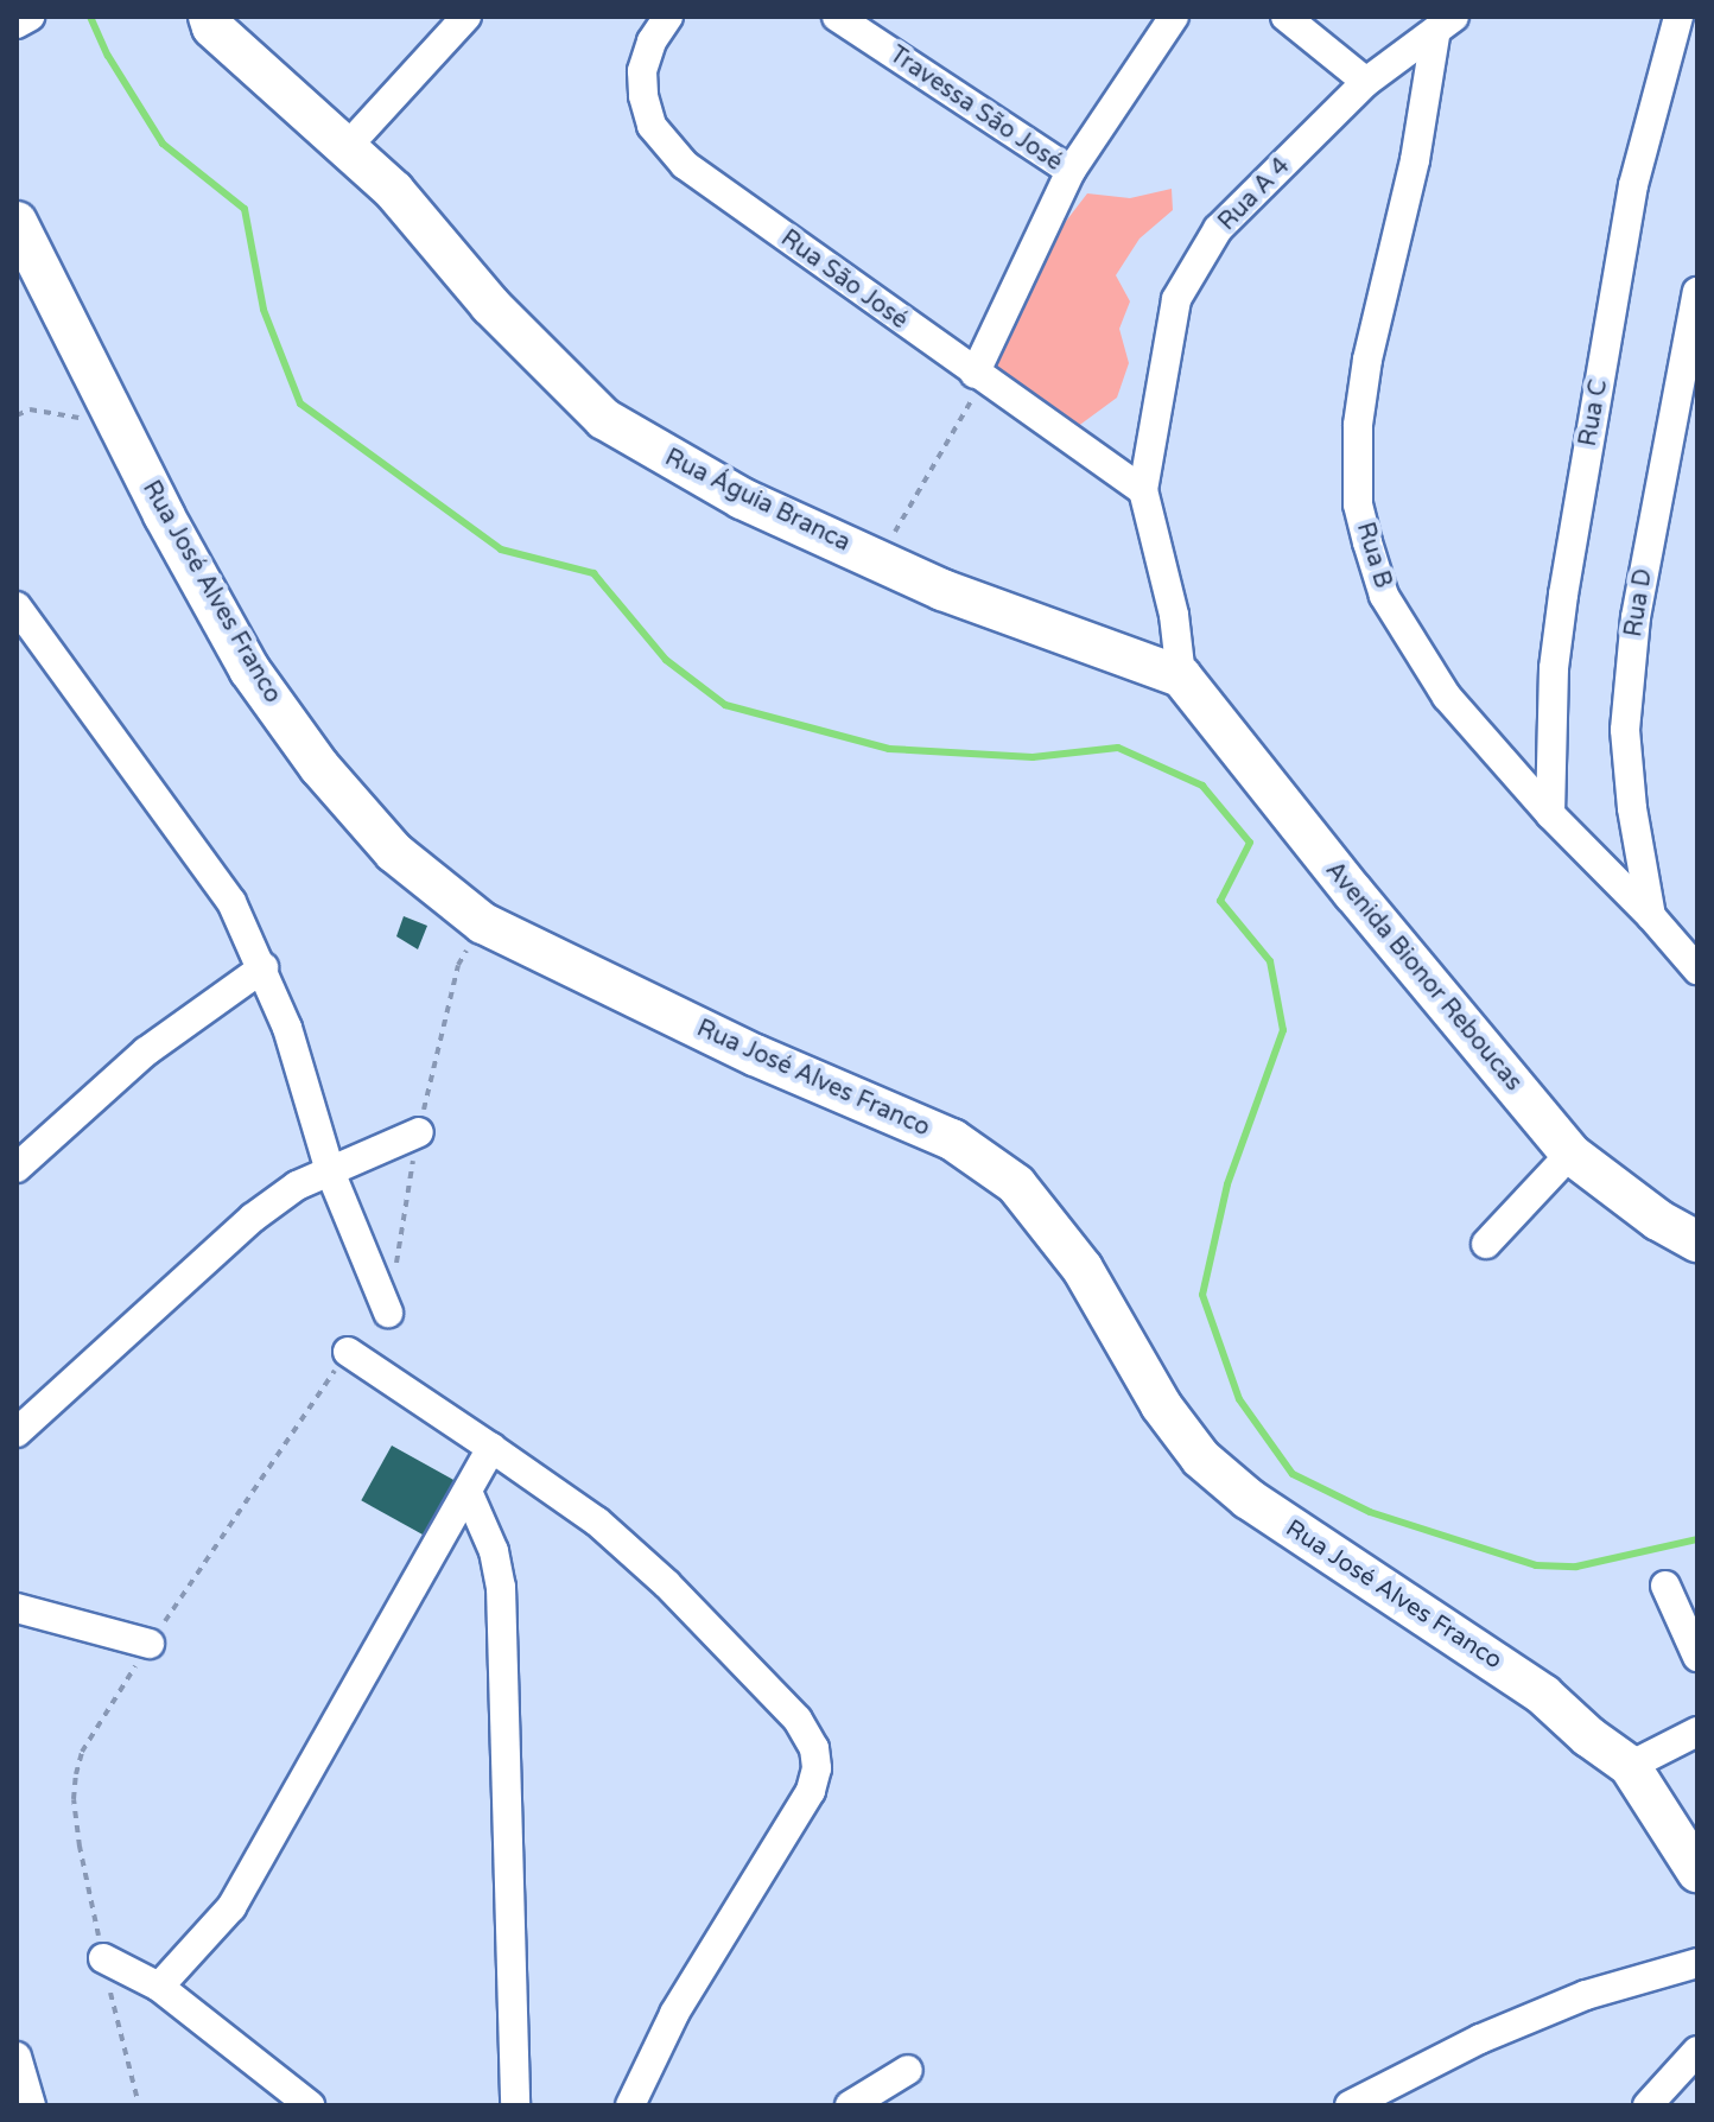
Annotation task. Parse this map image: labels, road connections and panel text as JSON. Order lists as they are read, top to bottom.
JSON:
{
  "streets": {
    "main road": ["Rua Águia Branca", "Rua José Alves Franco", "Avenida Bionor Reboucas"],
    "street": [
      "Travessa São José",
      "Rua A 4",
      "Rua São José",
      "Rua C",
      "Rua B",
      "Rua D"
    ]
  },
  "crossings": [
    ["Travessa São José", "Rua São José"],
    ["Rua A 4", "Rua São José"],
    ["Rua A 4", "Rua B"],
    ["Rua C", "Rua B"],
    ["Rua Águia Branca", "Avenida Bionor Reboucas"],
    ["Rua B", "Rua D"]
  ]
}
